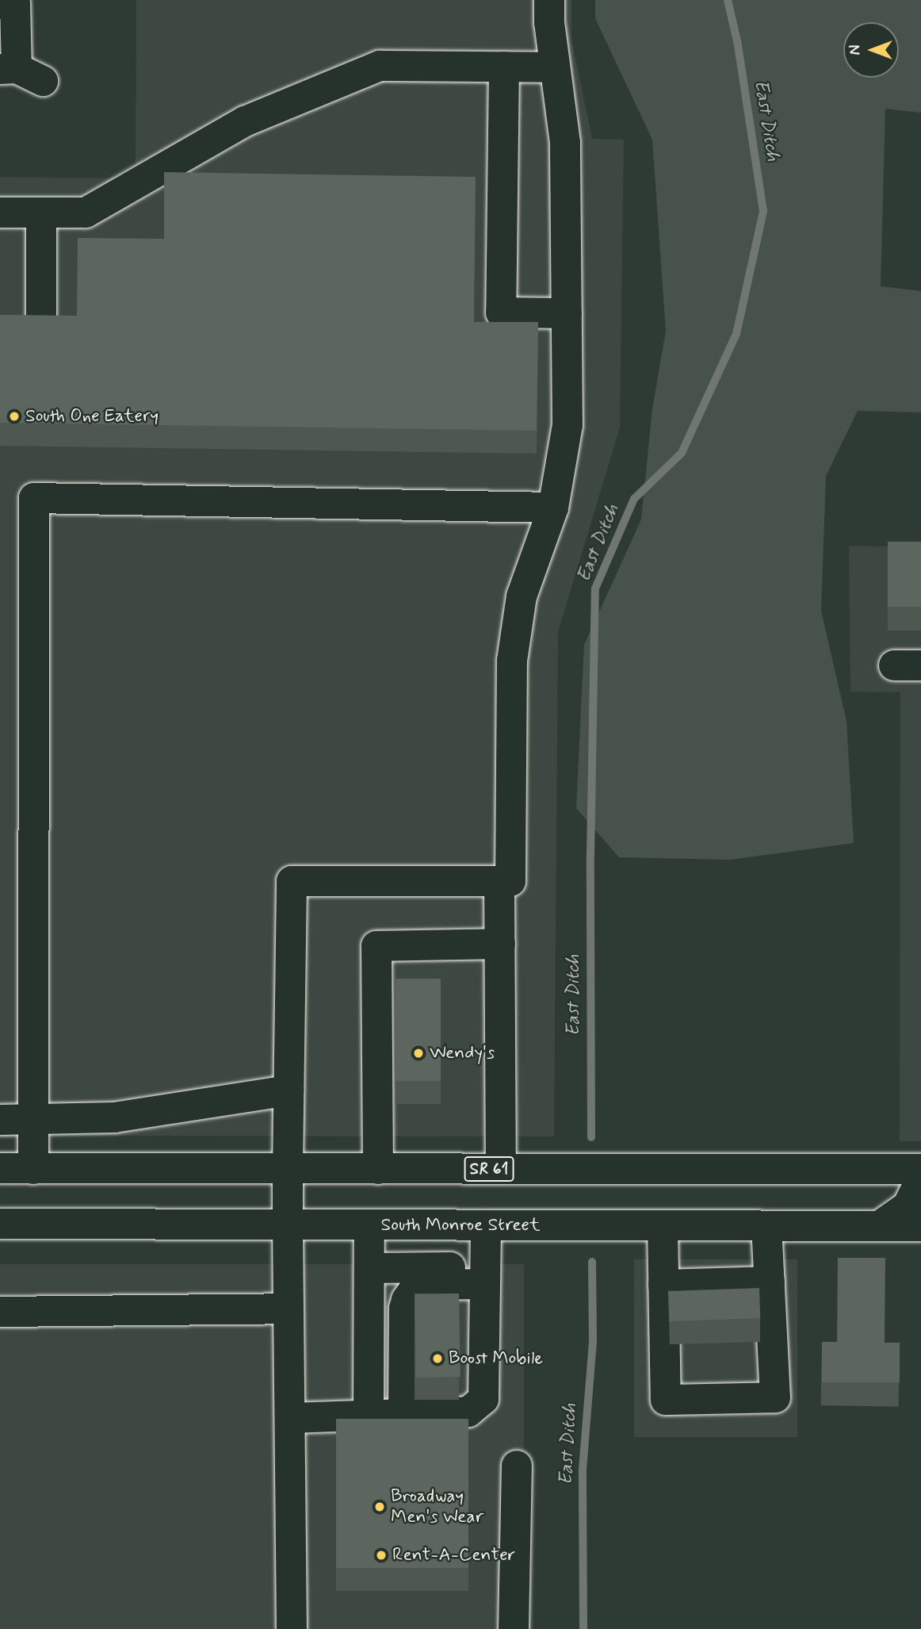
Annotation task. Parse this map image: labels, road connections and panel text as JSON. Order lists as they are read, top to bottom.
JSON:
{
  "streets": {
    "main road": ["SR 61", "South Monroe Street"]
  },
  "water": ["East Ditch"],
  "places": [
    "South One Eatery",
    "Wendy's",
    "Boost Mobile",
    "Broadway Men's Wear",
    "Rent-A-Center"
  ],
  "north": "left"
}
